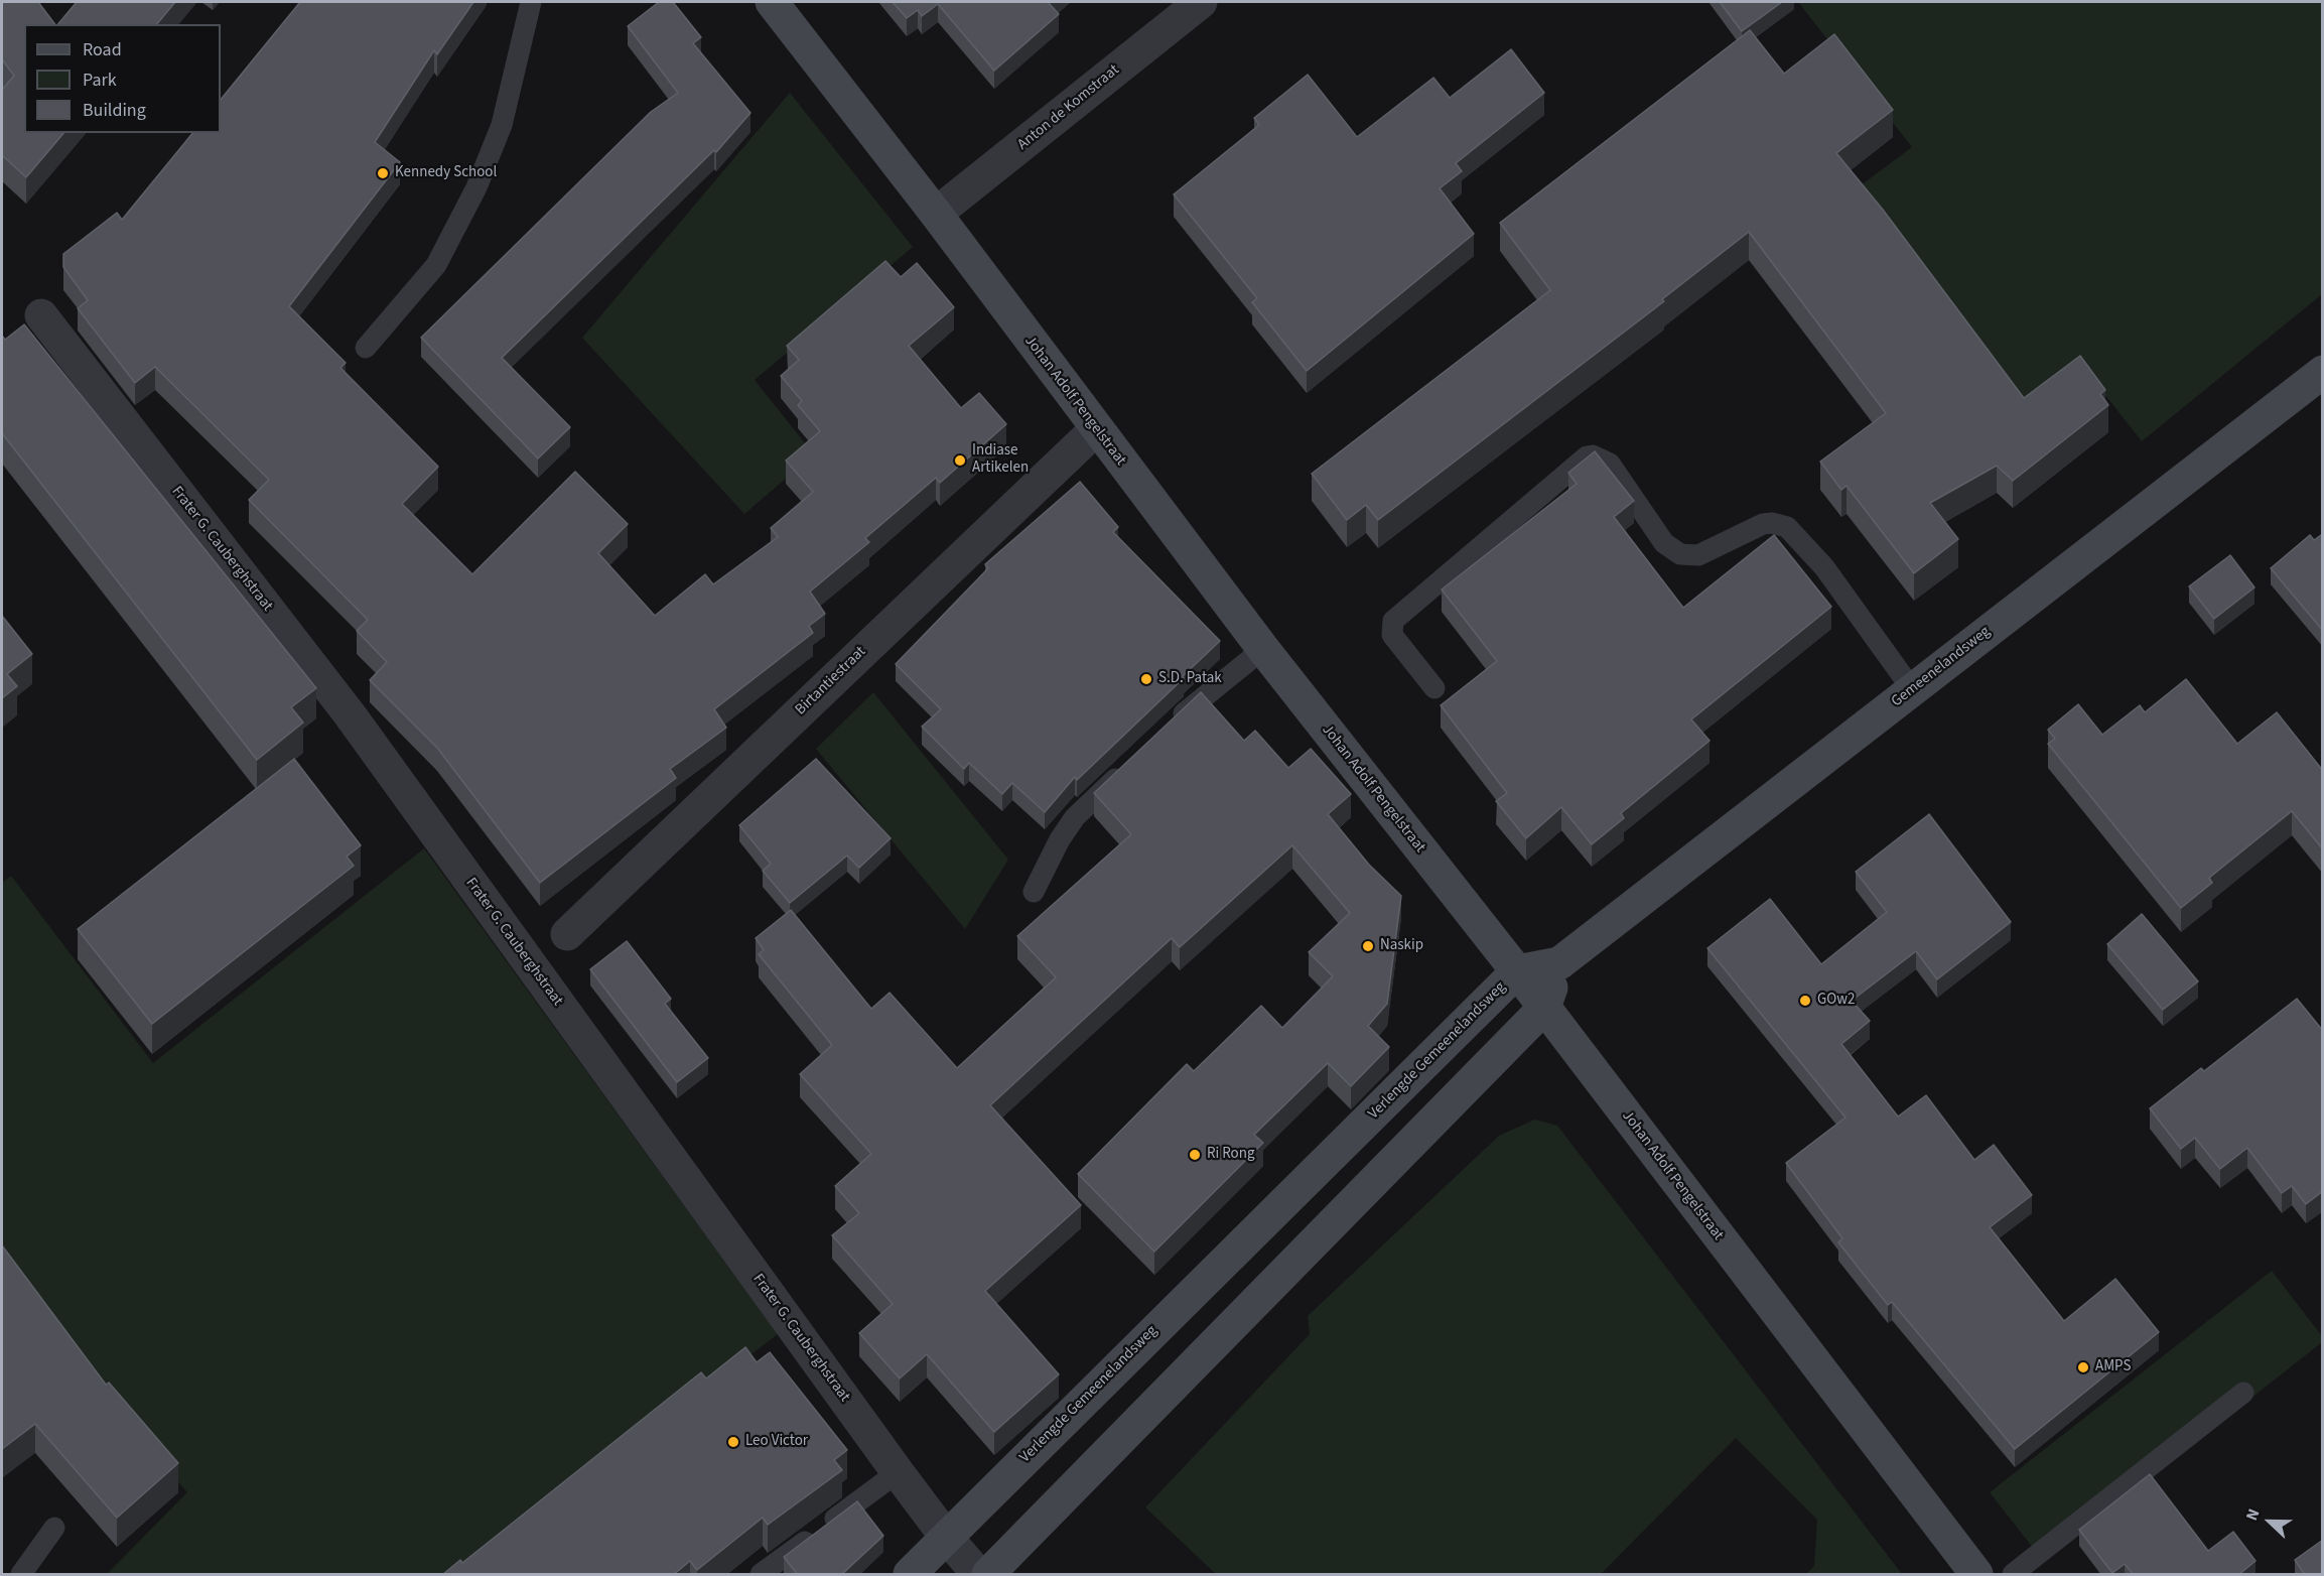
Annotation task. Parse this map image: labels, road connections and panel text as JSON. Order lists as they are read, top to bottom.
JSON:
{
  "streets": {
    "main road": ["Johan Adolf Pengelstraat", "Gemeenelandsweg", "Verlengde Gemeenelandsweg"],
    "street": ["Anton de Komstraat", "Frater G. Cauberghstraat", "Birtantiestraat"]
  },
  "crossings": [
    ["Anton de Komstraat", "Johan Adolf Pengelstraat"],
    ["Johan Adolf Pengelstraat", "Birtantiestraat"],
    ["Johan Adolf Pengelstraat", "Verlengde Gemeenelandsweg"],
    ["Frater G. Cauberghstraat", "Verlengde Gemeenelandsweg"],
    ["Gemeenelandsweg", "Verlengde Gemeenelandsweg"]
  ],
  "places": [
    "Kennedy School",
    "Indiase Artikelen",
    "S.D. Patak",
    "Naskip",
    "GOw2",
    "Ri Rong",
    "AMPS",
    "Leo Victor"
  ],
  "legend": ["Road", "Park", "Building"],
  "north": "left"
}
